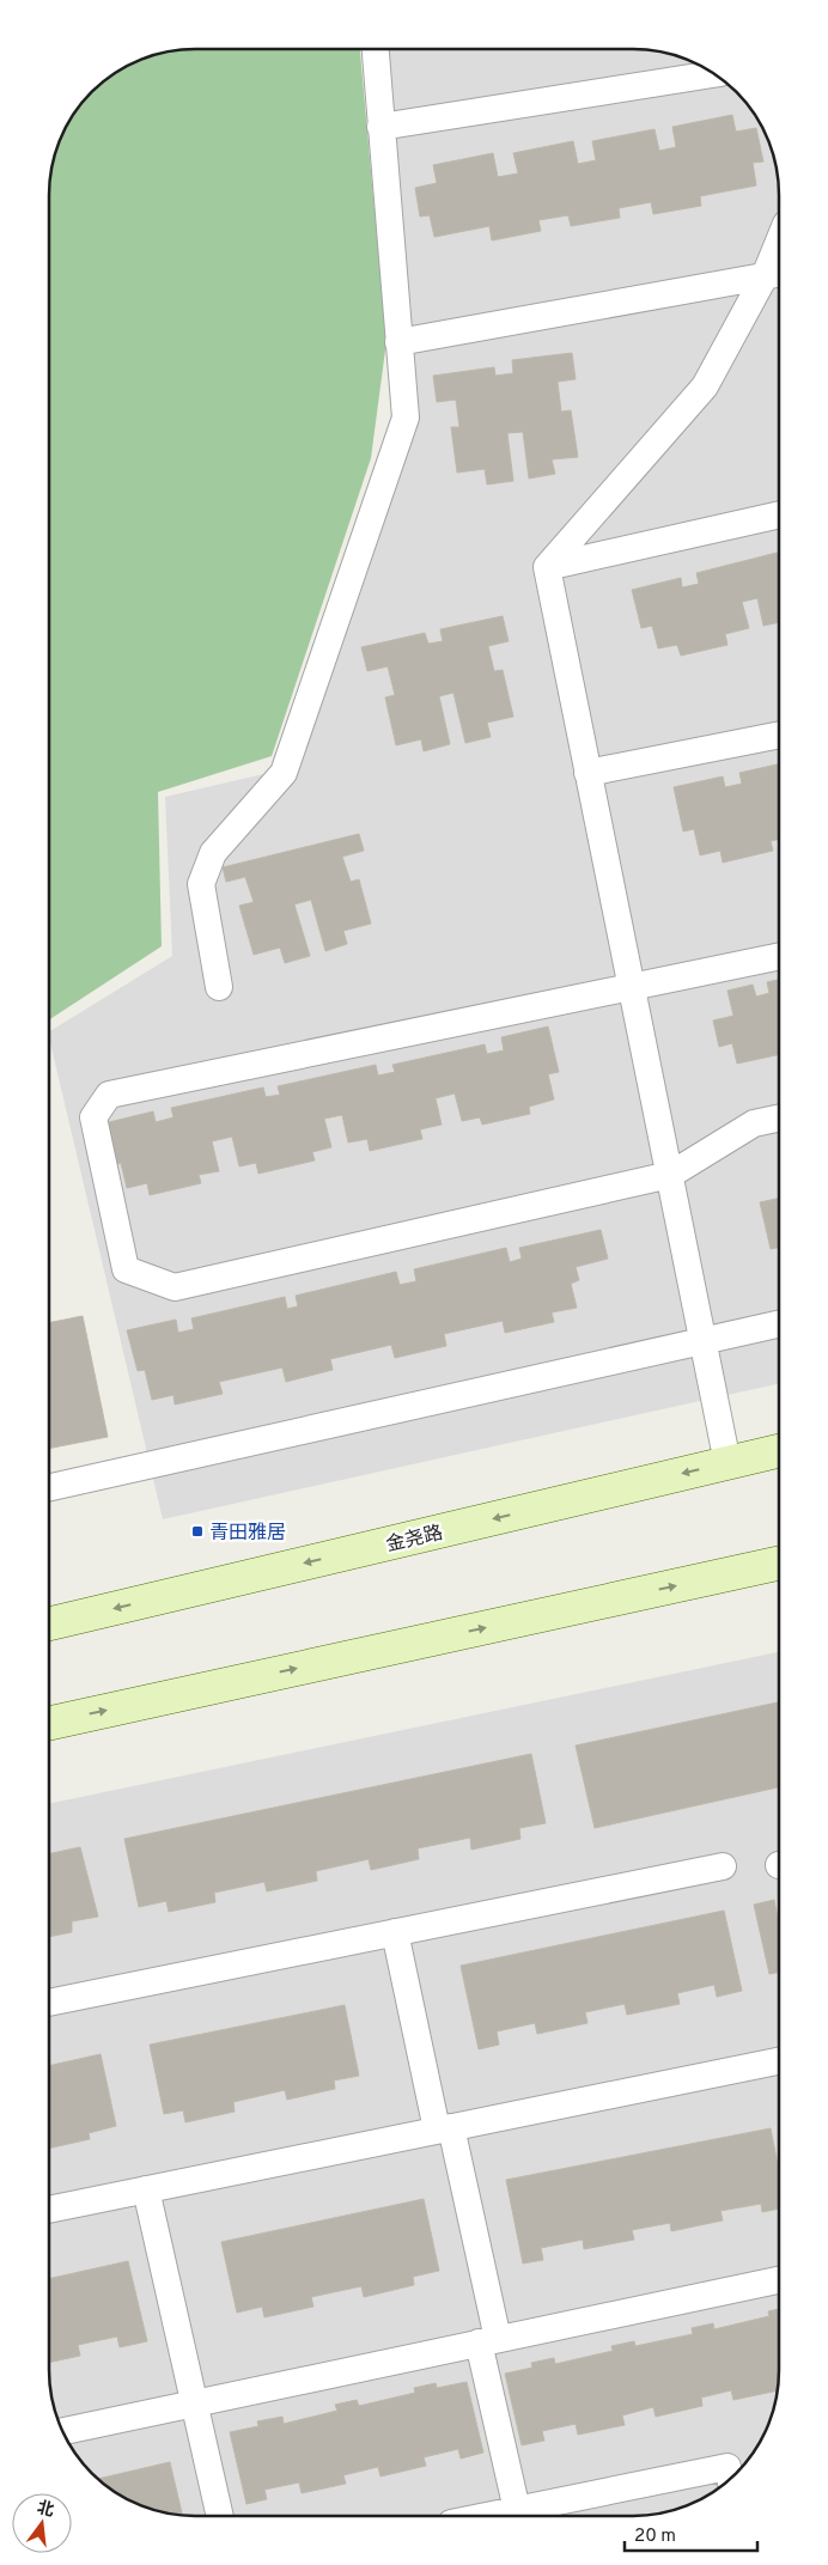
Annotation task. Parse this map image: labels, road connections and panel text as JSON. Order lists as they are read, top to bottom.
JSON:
{
  "streets": {
    "main road": ["金尧路"]
  },
  "places": {
    "transit": ["青田雅居"]
  },
  "scale_bar": "20 m",
  "north": "top"
}
